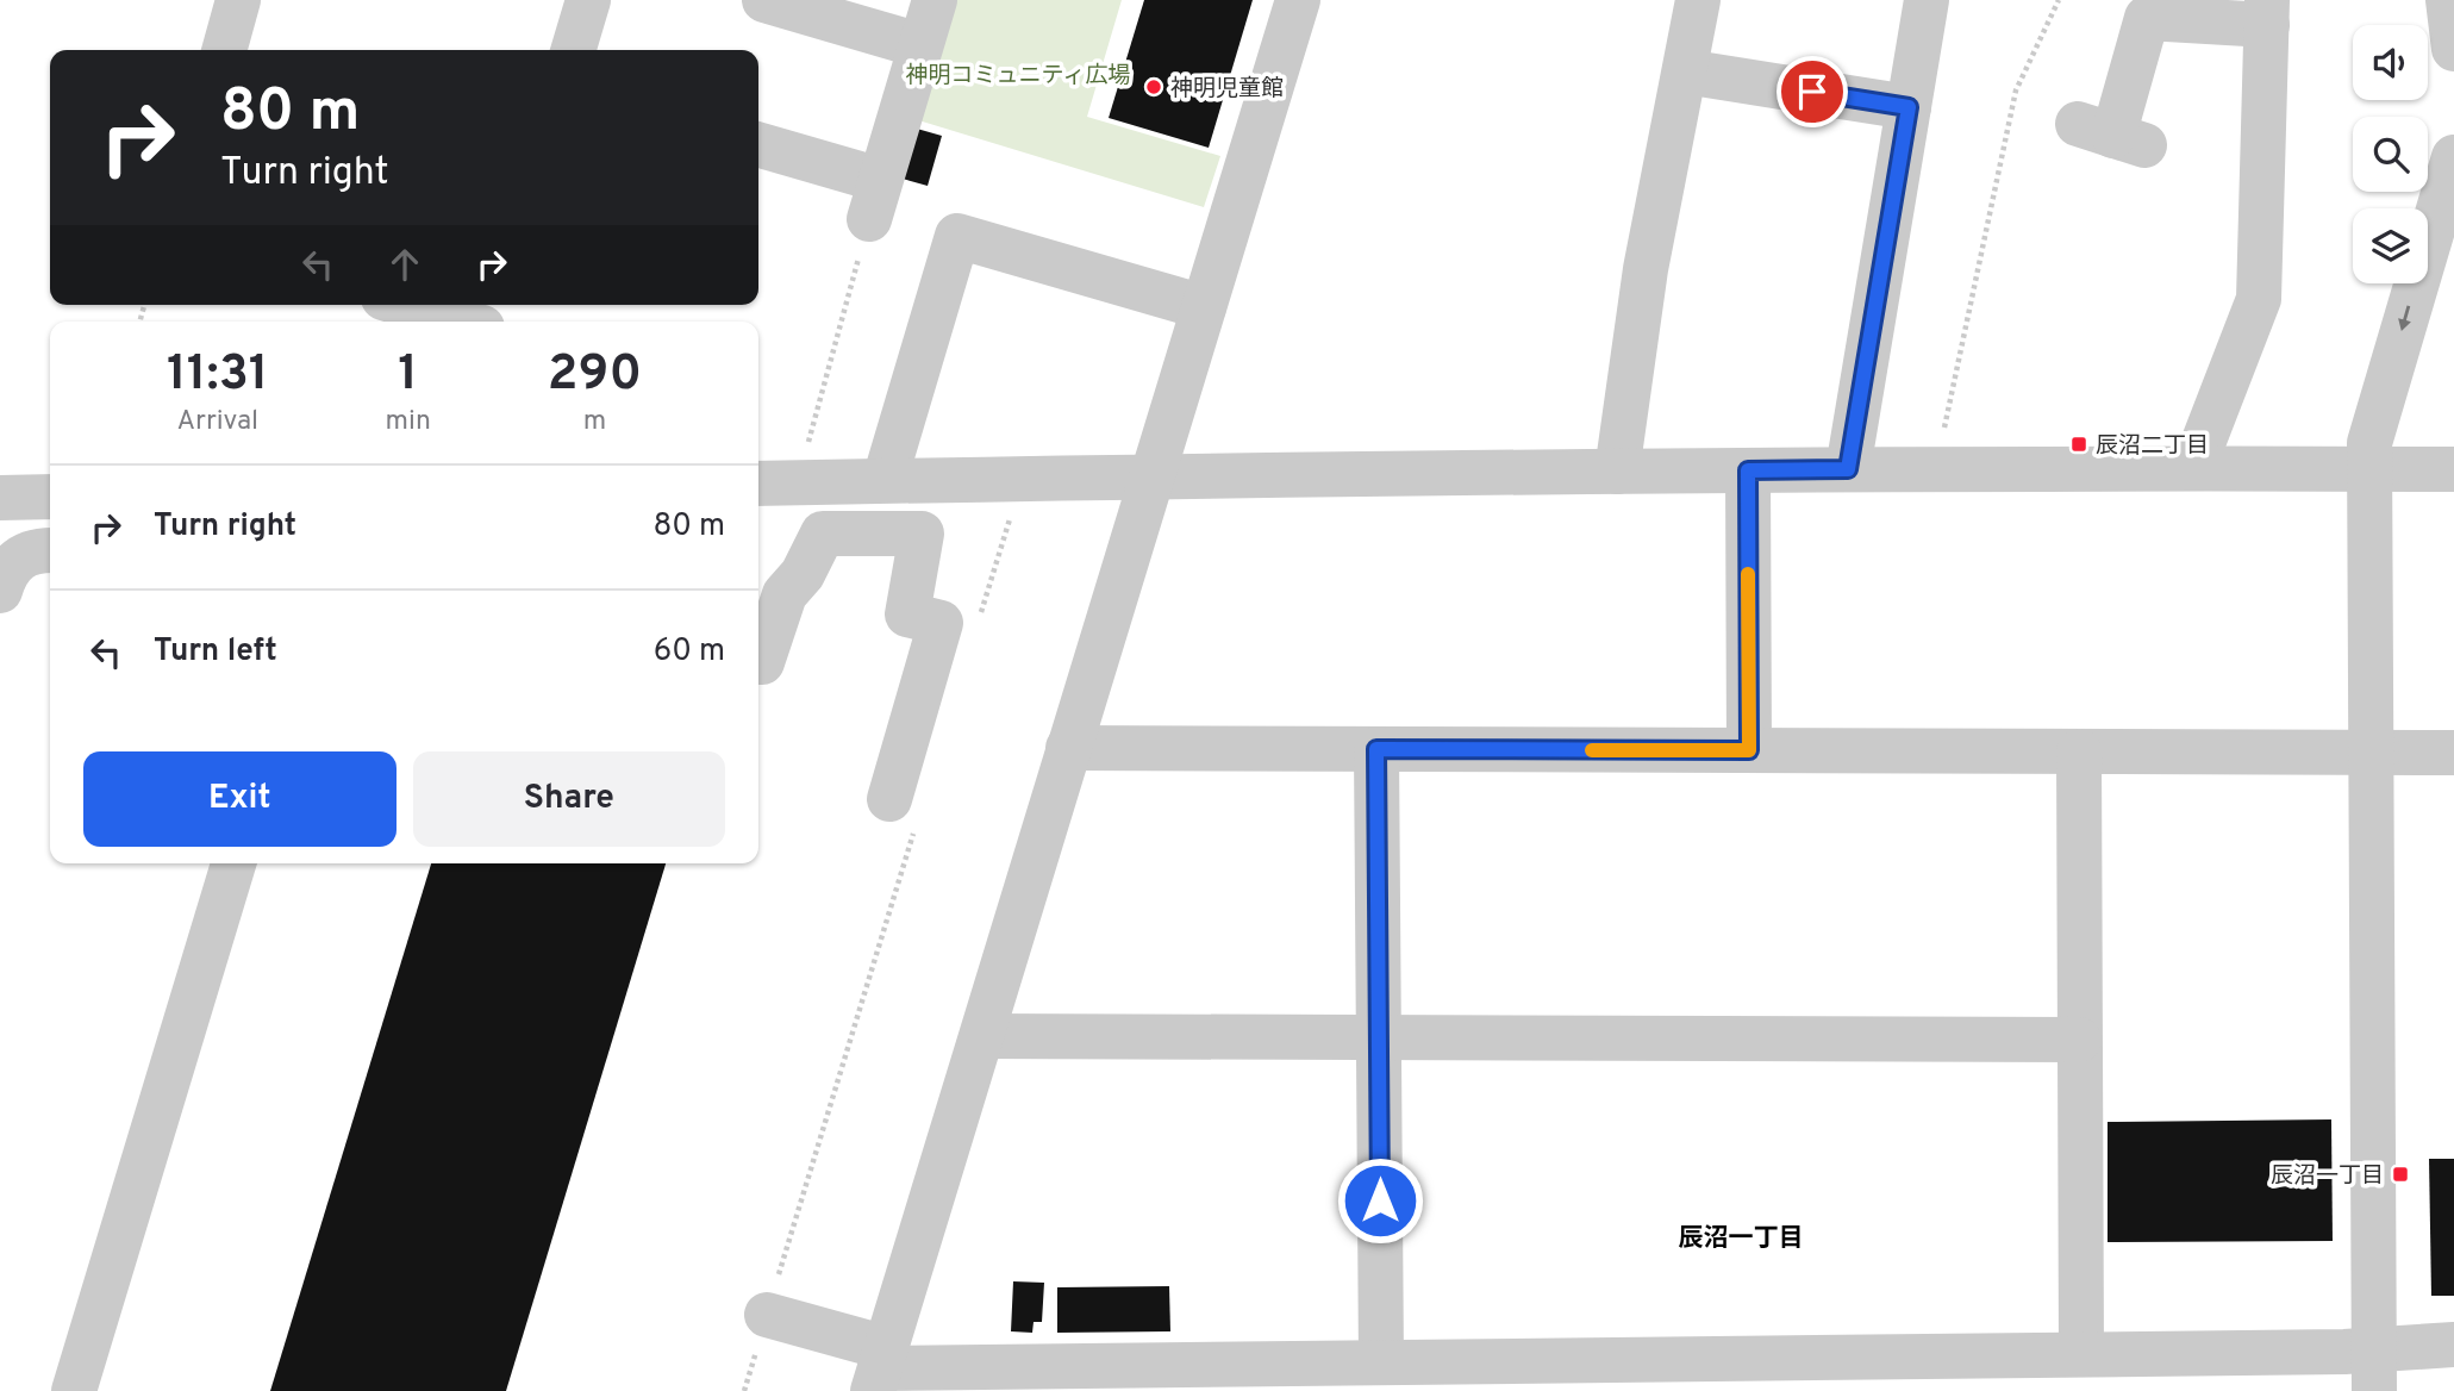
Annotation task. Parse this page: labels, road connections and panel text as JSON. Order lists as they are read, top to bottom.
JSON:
{
  "districts": ["辰沼一丁目"],
  "parks": ["神明コミュニティ広場"],
  "places": {
    "other": ["神明児童館"],
    "transit": ["辰沼二丁目", "辰沼一丁目"]
  },
  "page": {
    "turn": ["80 m", "Turn right"],
    "eta": [
      "11:31",
      "Arrival",
      "1",
      "min",
      "290",
      "m"
    ],
    "list": [
      {
        "name": "Turn right",
        "value": "80 m"
      },
      {
        "name": "Turn left",
        "value": "60 m"
      }
    ],
    "buttons": ["Exit", "Share"]
  }
}
